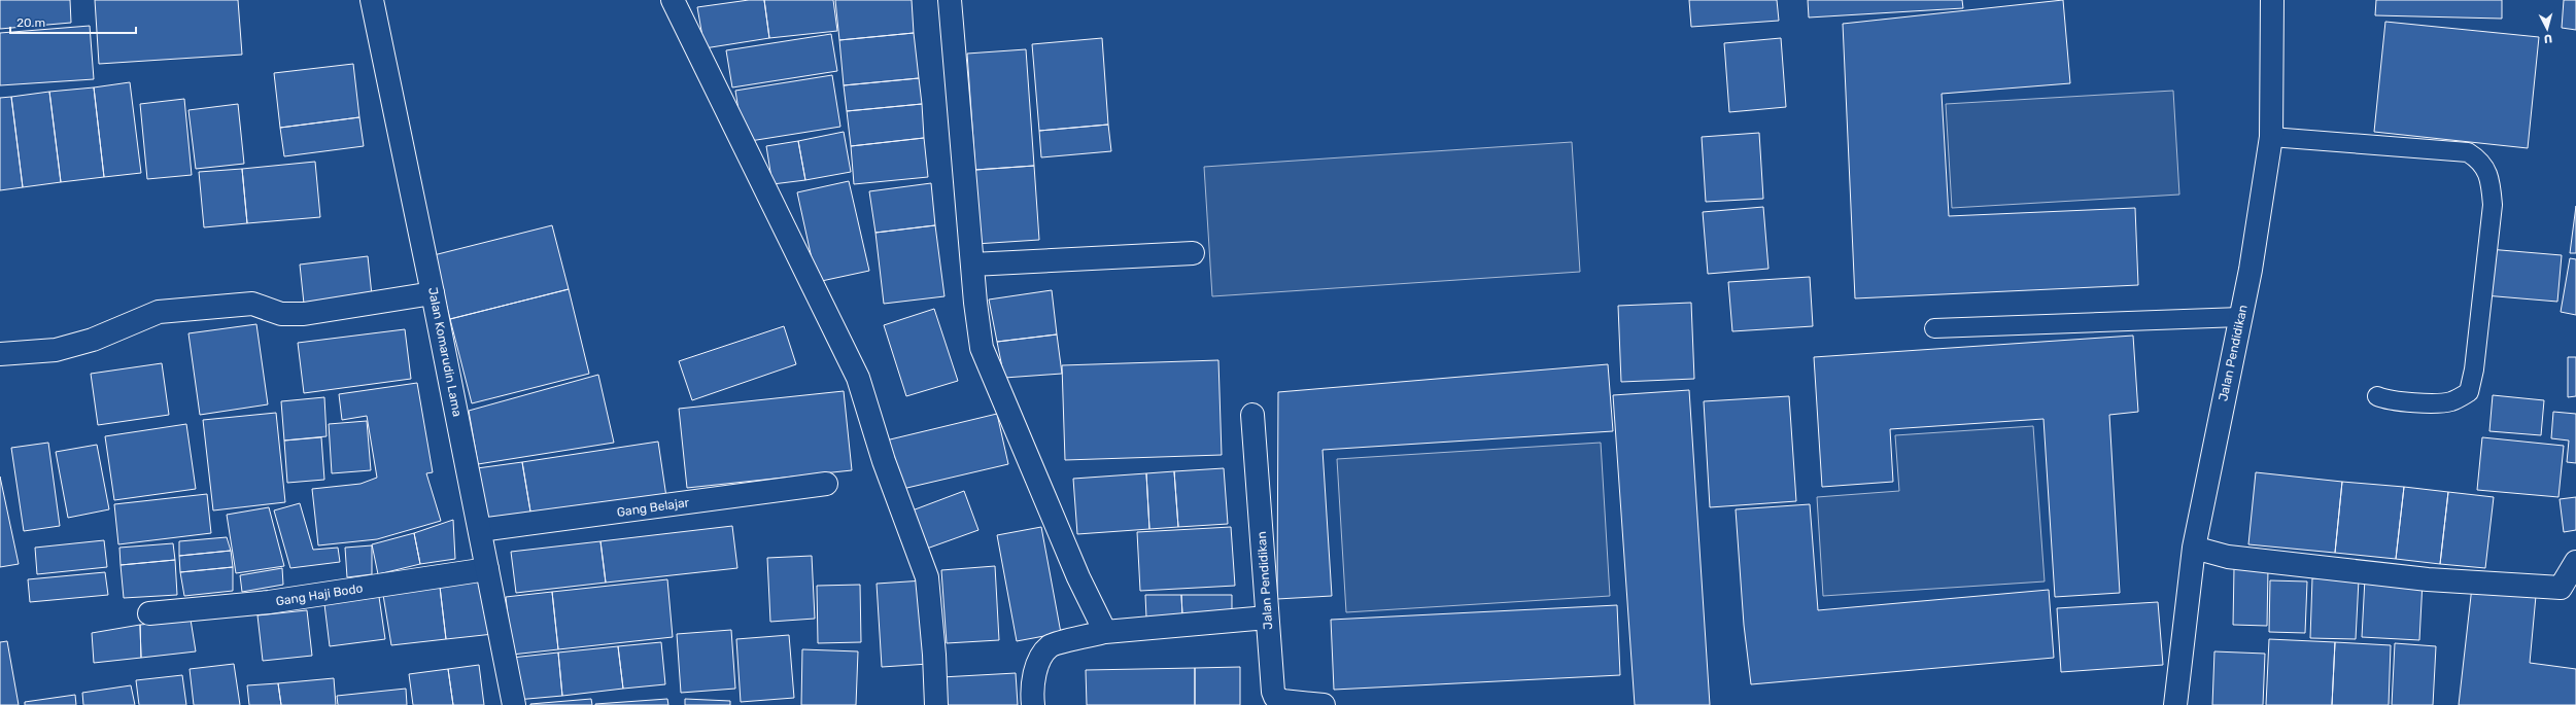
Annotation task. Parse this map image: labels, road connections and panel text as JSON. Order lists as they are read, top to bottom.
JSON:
{
  "streets": {
    "street": [
      "Jalan Komarudin Lama",
      "Jalan Pendidikan",
      "Gang Belajar",
      "Gang Haji Bodo"
    ]
  },
  "crossings": [
    ["Jalan Komarudin Lama", "Gang Belajar"],
    ["Jalan Komarudin Lama", "Gang Haji Bodo"]
  ],
  "scale_bar": "20 m",
  "north": "bottom"
}
